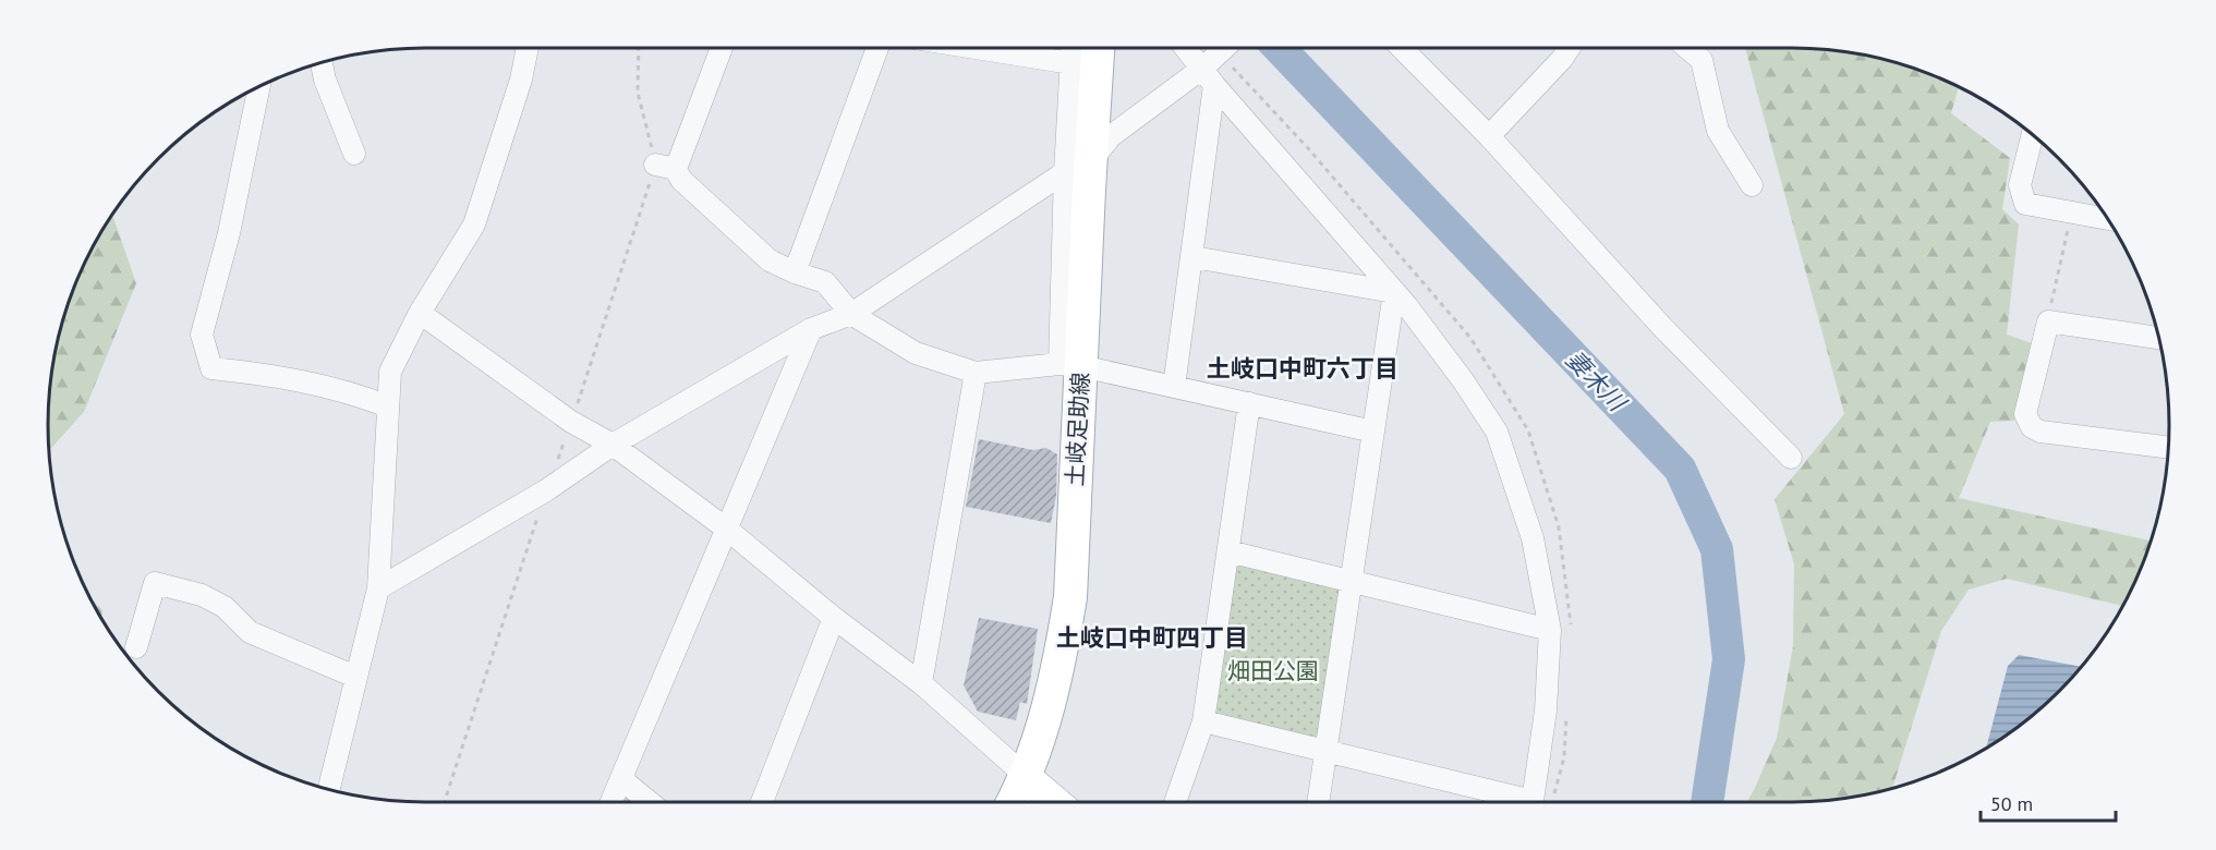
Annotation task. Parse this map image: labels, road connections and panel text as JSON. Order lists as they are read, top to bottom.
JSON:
{
  "streets": {
    "main road": ["土岐足助線"]
  },
  "districts": ["土岐口中町六丁目", "土岐口中町四丁目"],
  "water": ["妻木川"],
  "parks": ["畑田公園"],
  "scale_bar": "50 m"
}
